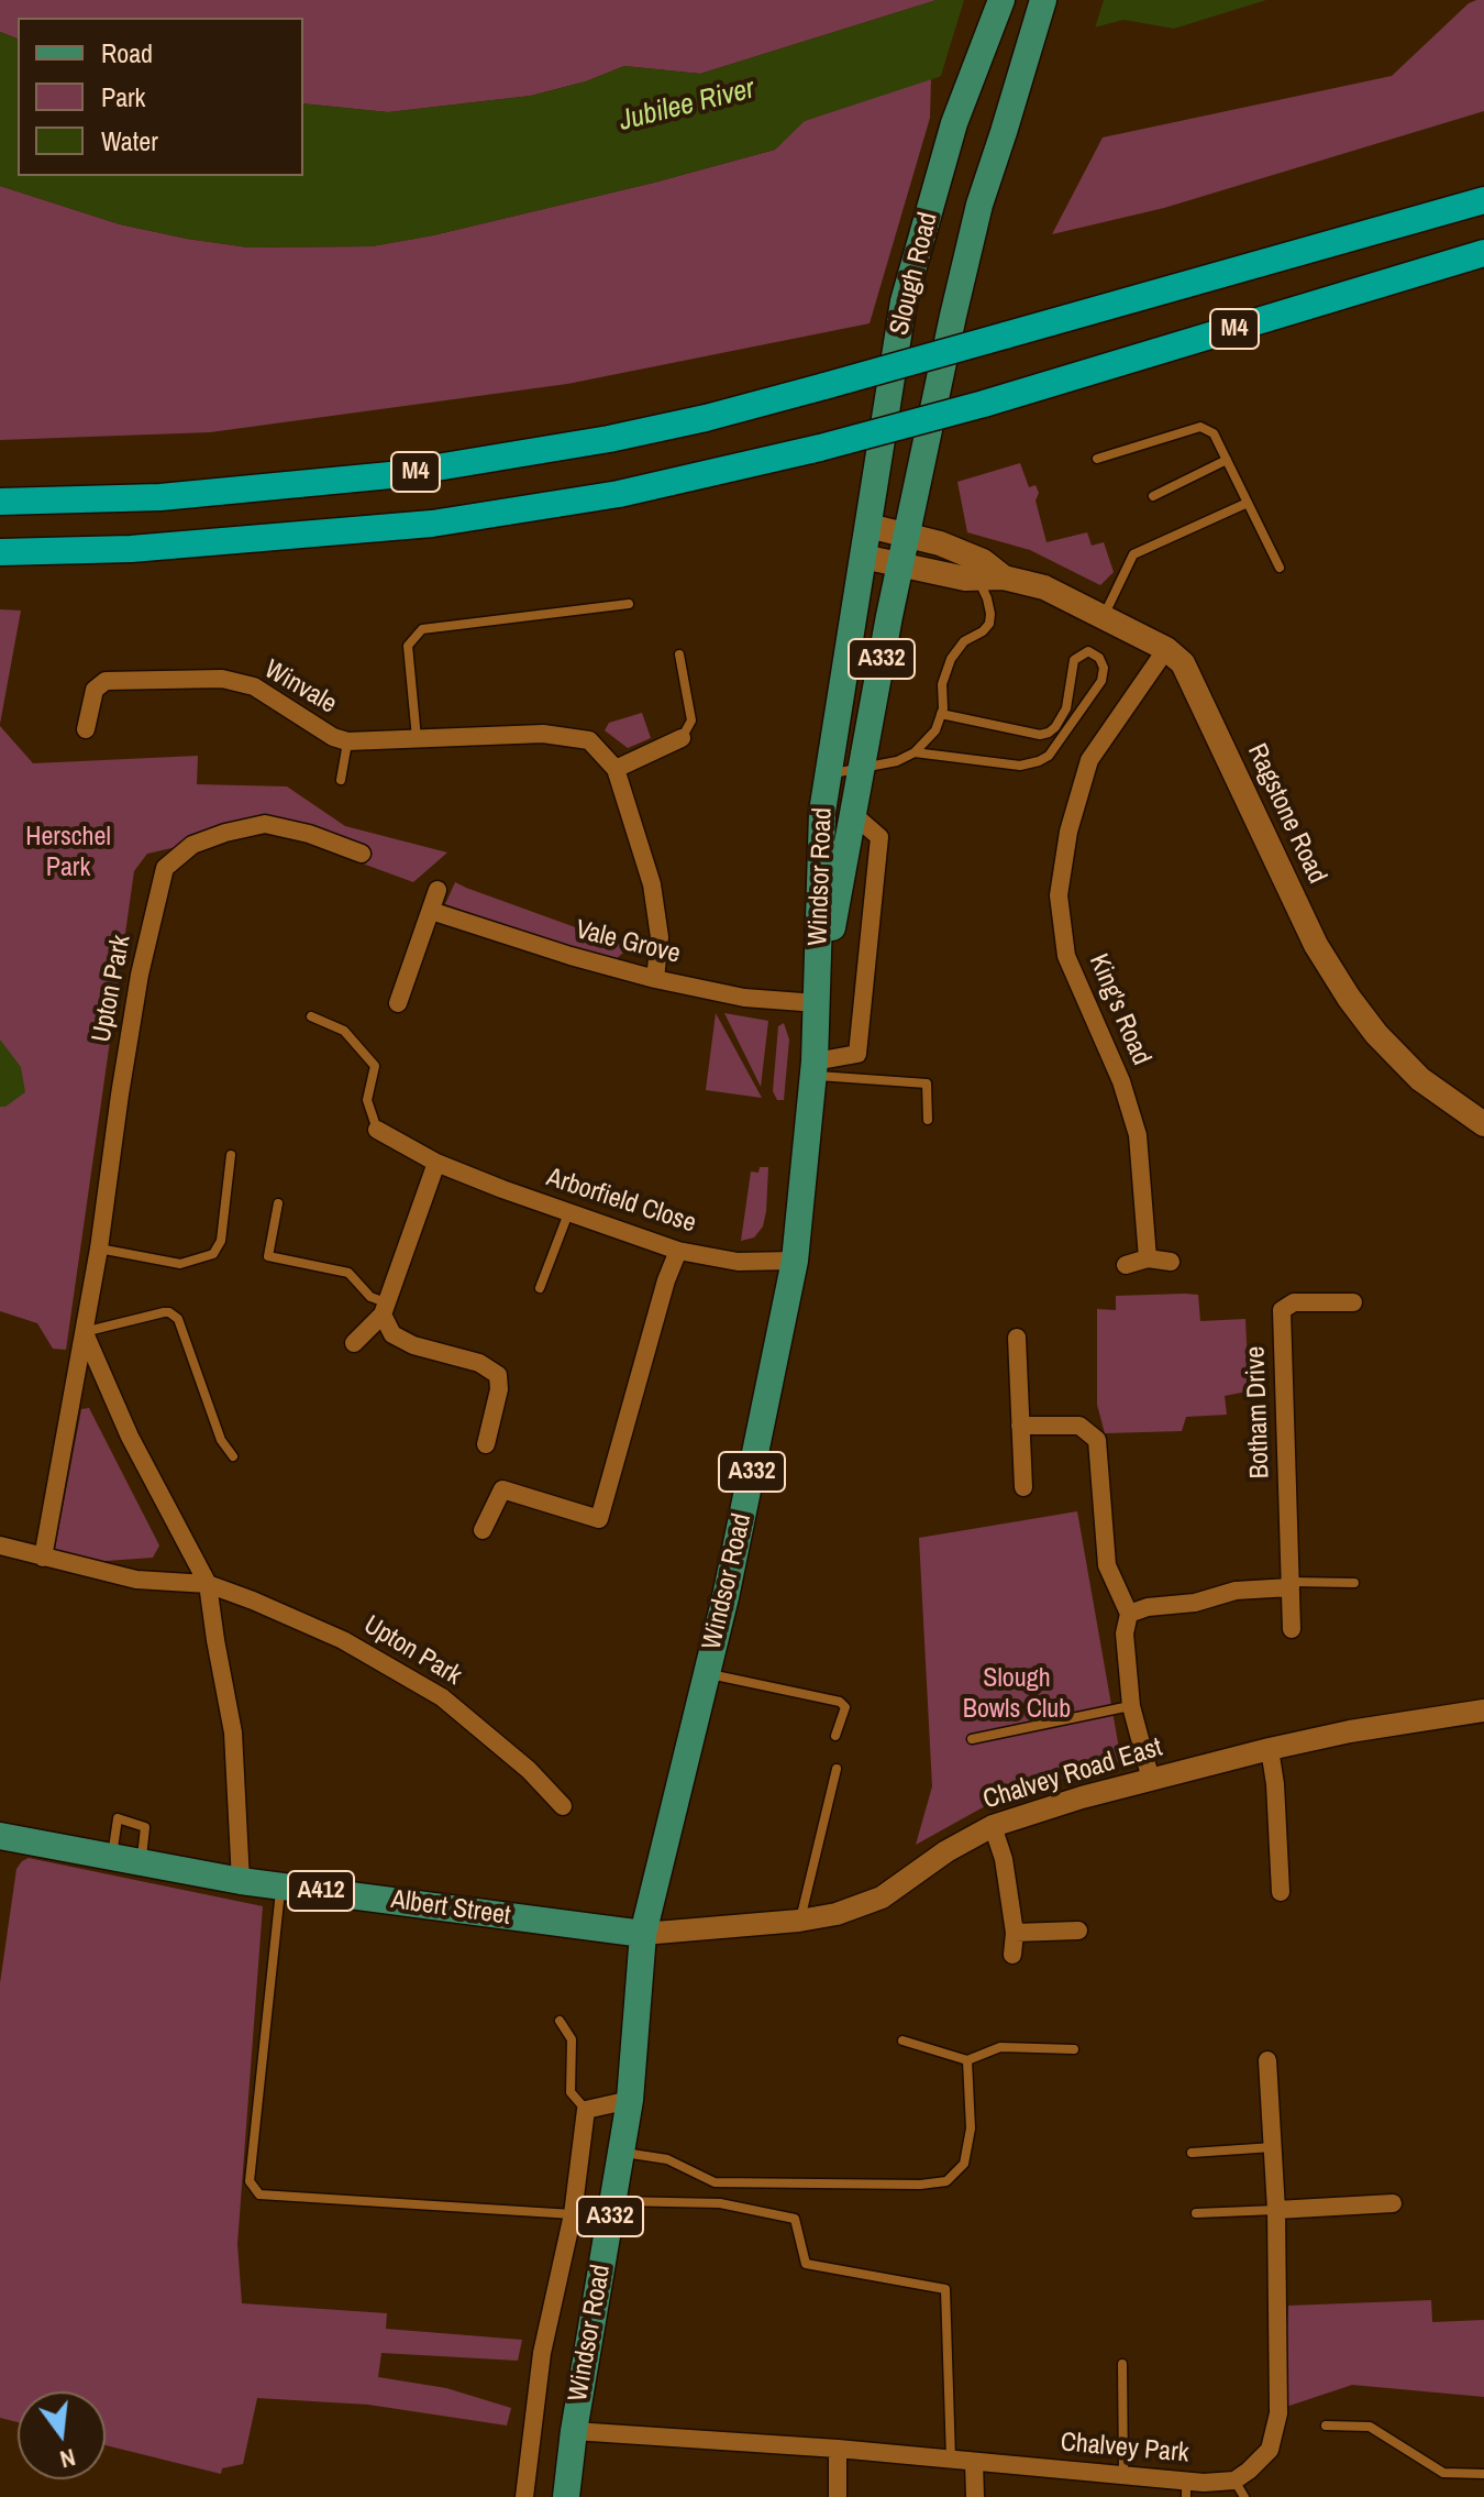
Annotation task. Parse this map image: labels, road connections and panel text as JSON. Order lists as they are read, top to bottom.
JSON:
{
  "streets": {
    "highway": ["M4"],
    "main road": [
      "Slough Road",
      "A332",
      "Ragstone Road",
      "Windsor Road",
      "A412",
      "Albert Street"
    ],
    "street": [
      "Winvale",
      "Vale Grove",
      "Upton Park",
      "King's Road",
      "Arborfield Close",
      "Botham Drive",
      "Chalvey Road East",
      "Chalvey Park"
    ]
  },
  "crossings": [
    ["Slough Road", "Ragstone Road"],
    ["Slough Road", "Windsor Road"],
    ["A332", "Ragstone Road"],
    ["A332", "Windsor Road"],
    ["A332", "Vale Grove"],
    ["Winvale", "Vale Grove"],
    ["Ragstone Road", "Windsor Road"],
    ["Ragstone Road", "King's Road"],
    ["Windsor Road", "Vale Grove"],
    ["Windsor Road", "Arborfield Close"],
    ["Windsor Road", "Chalvey Road East"],
    ["Windsor Road", "Albert Street"],
    ["Windsor Road", "Chalvey Park"],
    ["Chalvey Road East", "Albert Street"]
  ],
  "water": ["Jubilee River"],
  "parks": ["Herschel Park", "Slough Bowls Club"],
  "legend": ["Road", "Park", "Water"],
  "north": "bottom"
}
